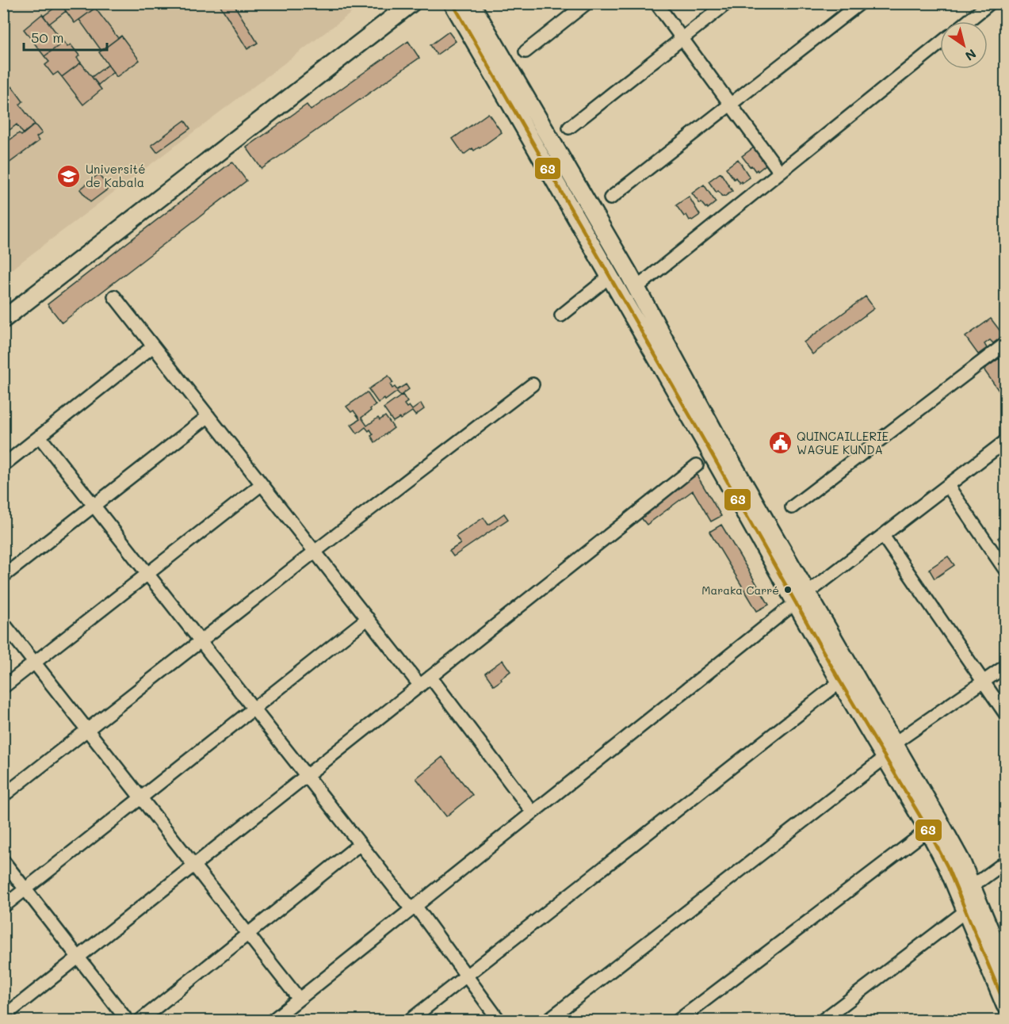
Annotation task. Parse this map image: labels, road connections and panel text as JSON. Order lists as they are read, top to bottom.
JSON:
{
  "places": {
    "school or university": ["Université de Kabala"],
    "public building": ["QUINCAILLERIE WAGUE KUNDA"],
    "other": ["Maraka Carré"]
  },
  "lines": ["transit line 63"],
  "scale_bar": "50 m",
  "north": "bottom right"
}
